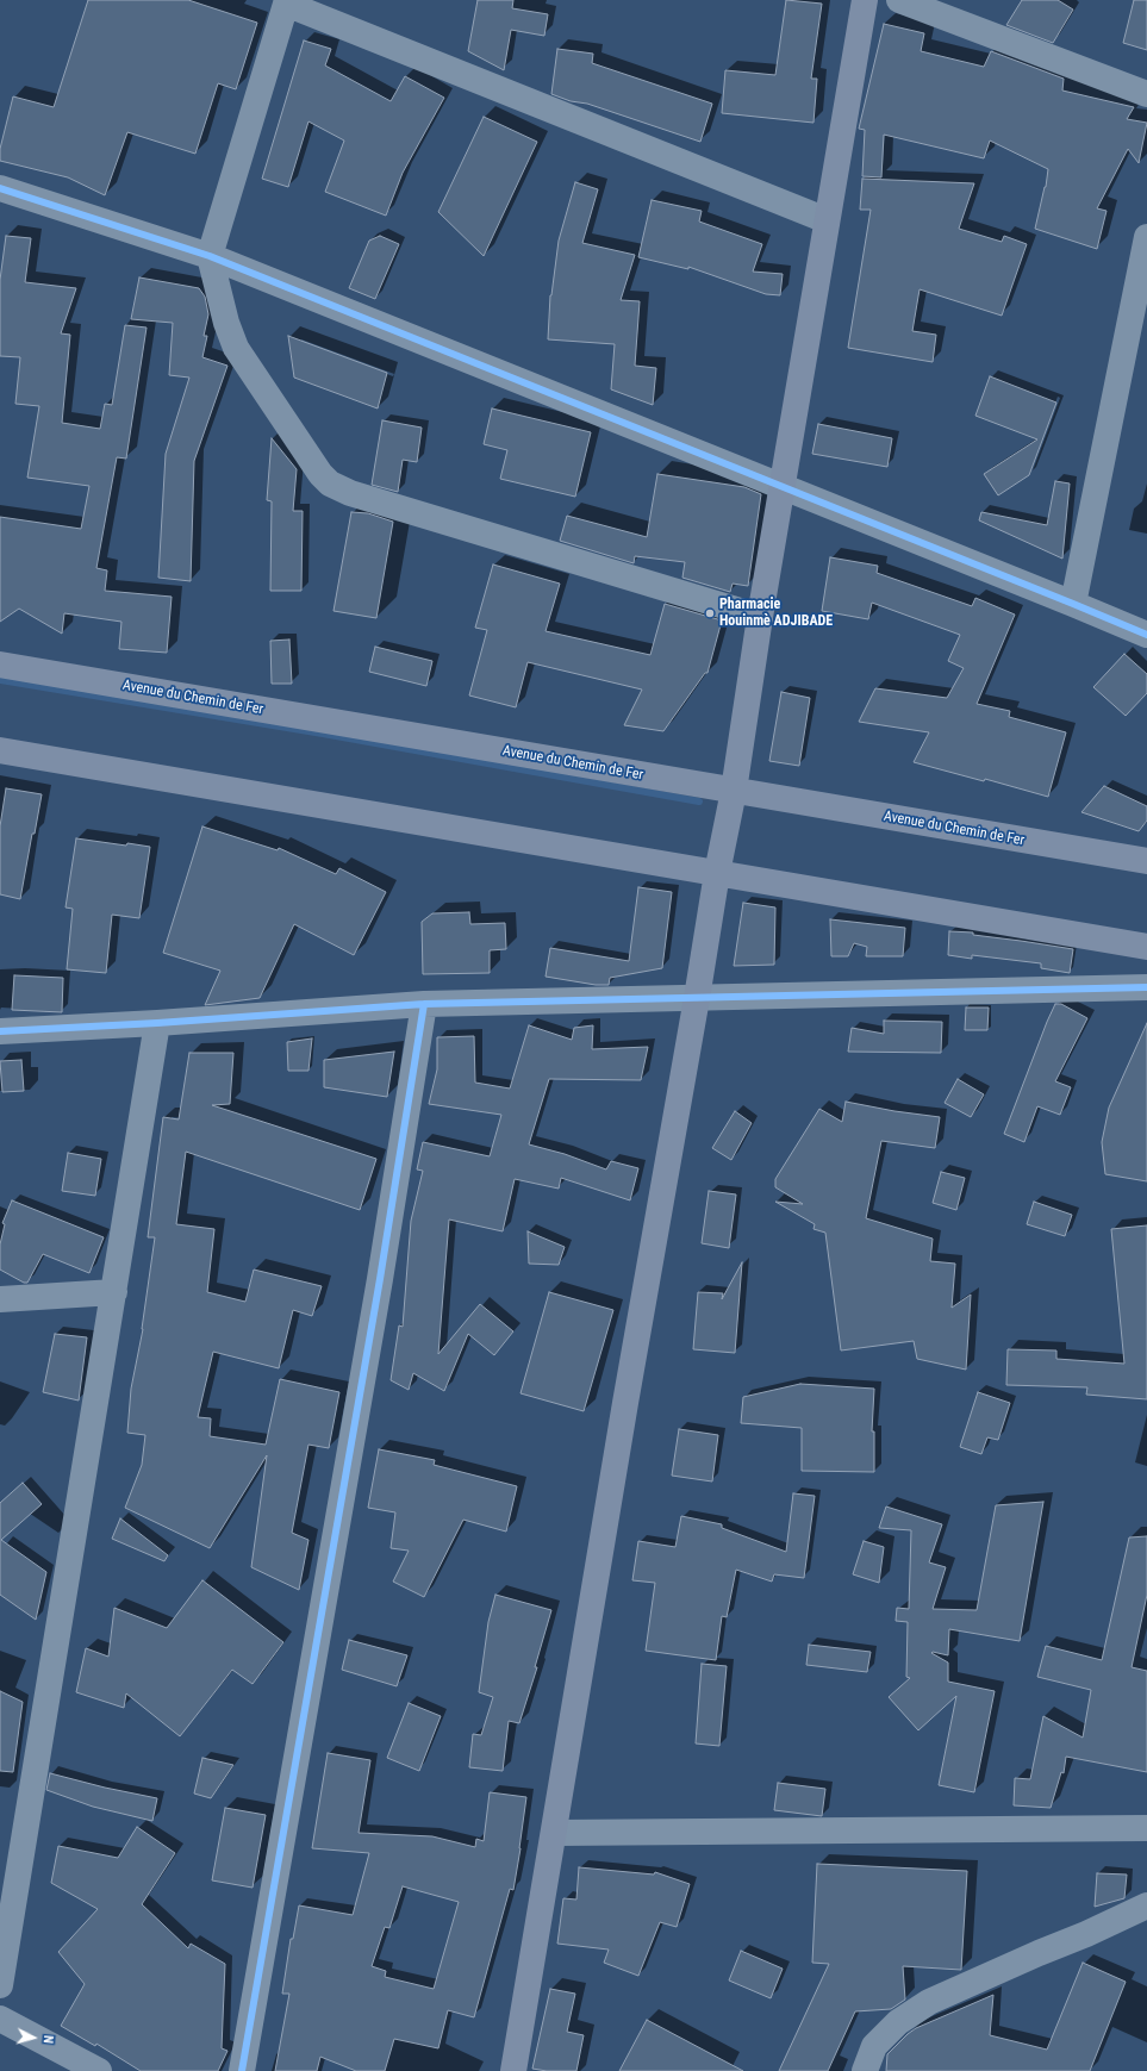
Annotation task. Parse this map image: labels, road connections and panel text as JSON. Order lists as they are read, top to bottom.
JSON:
{
  "streets": {
    "main road": ["Avenue du Chemin de Fer"]
  },
  "places": ["Pharmacie Houinmè ADJIBADE"],
  "north": "right"
}
